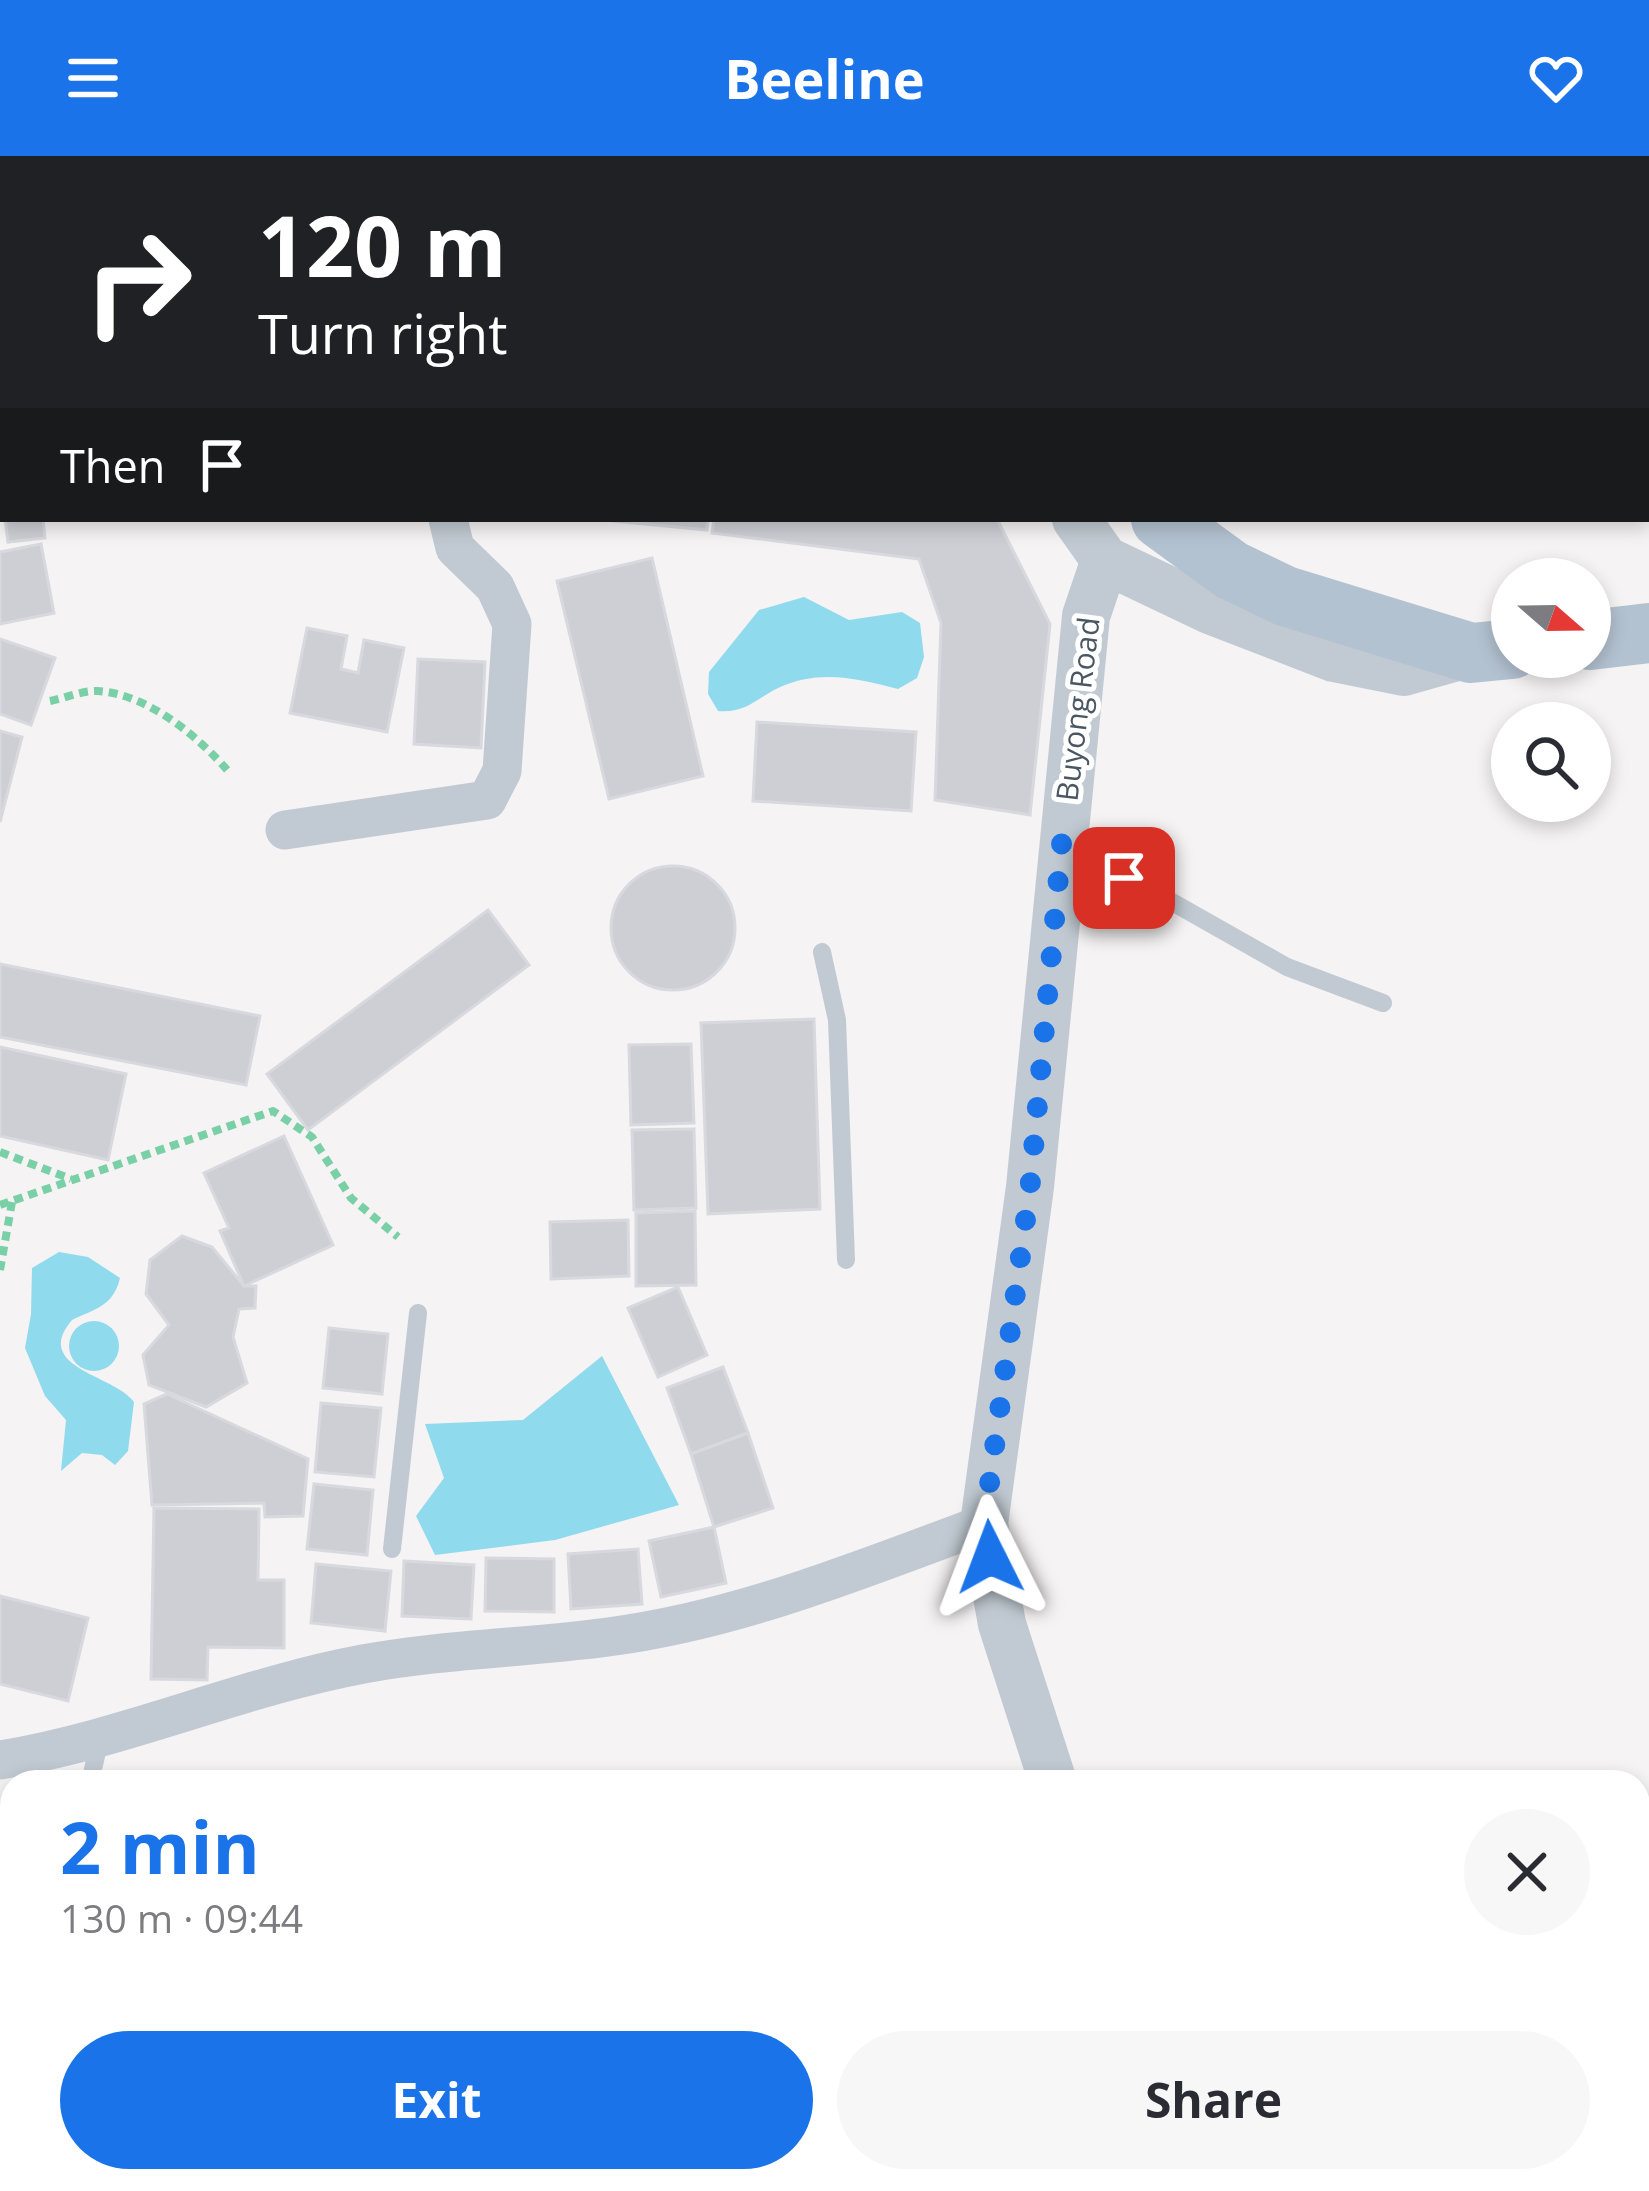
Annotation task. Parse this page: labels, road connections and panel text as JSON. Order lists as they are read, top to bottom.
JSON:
{
  "streets": {
    "street": ["Buyong Road"]
  },
  "north": "right",
  "page": {
    "header": "Beeline",
    "turn": ["120 m", "Turn right"],
    "then": "Then",
    "heading": ["2 min", "130 m · 09:44"],
    "buttons": ["Exit", "Share"]
  }
}
